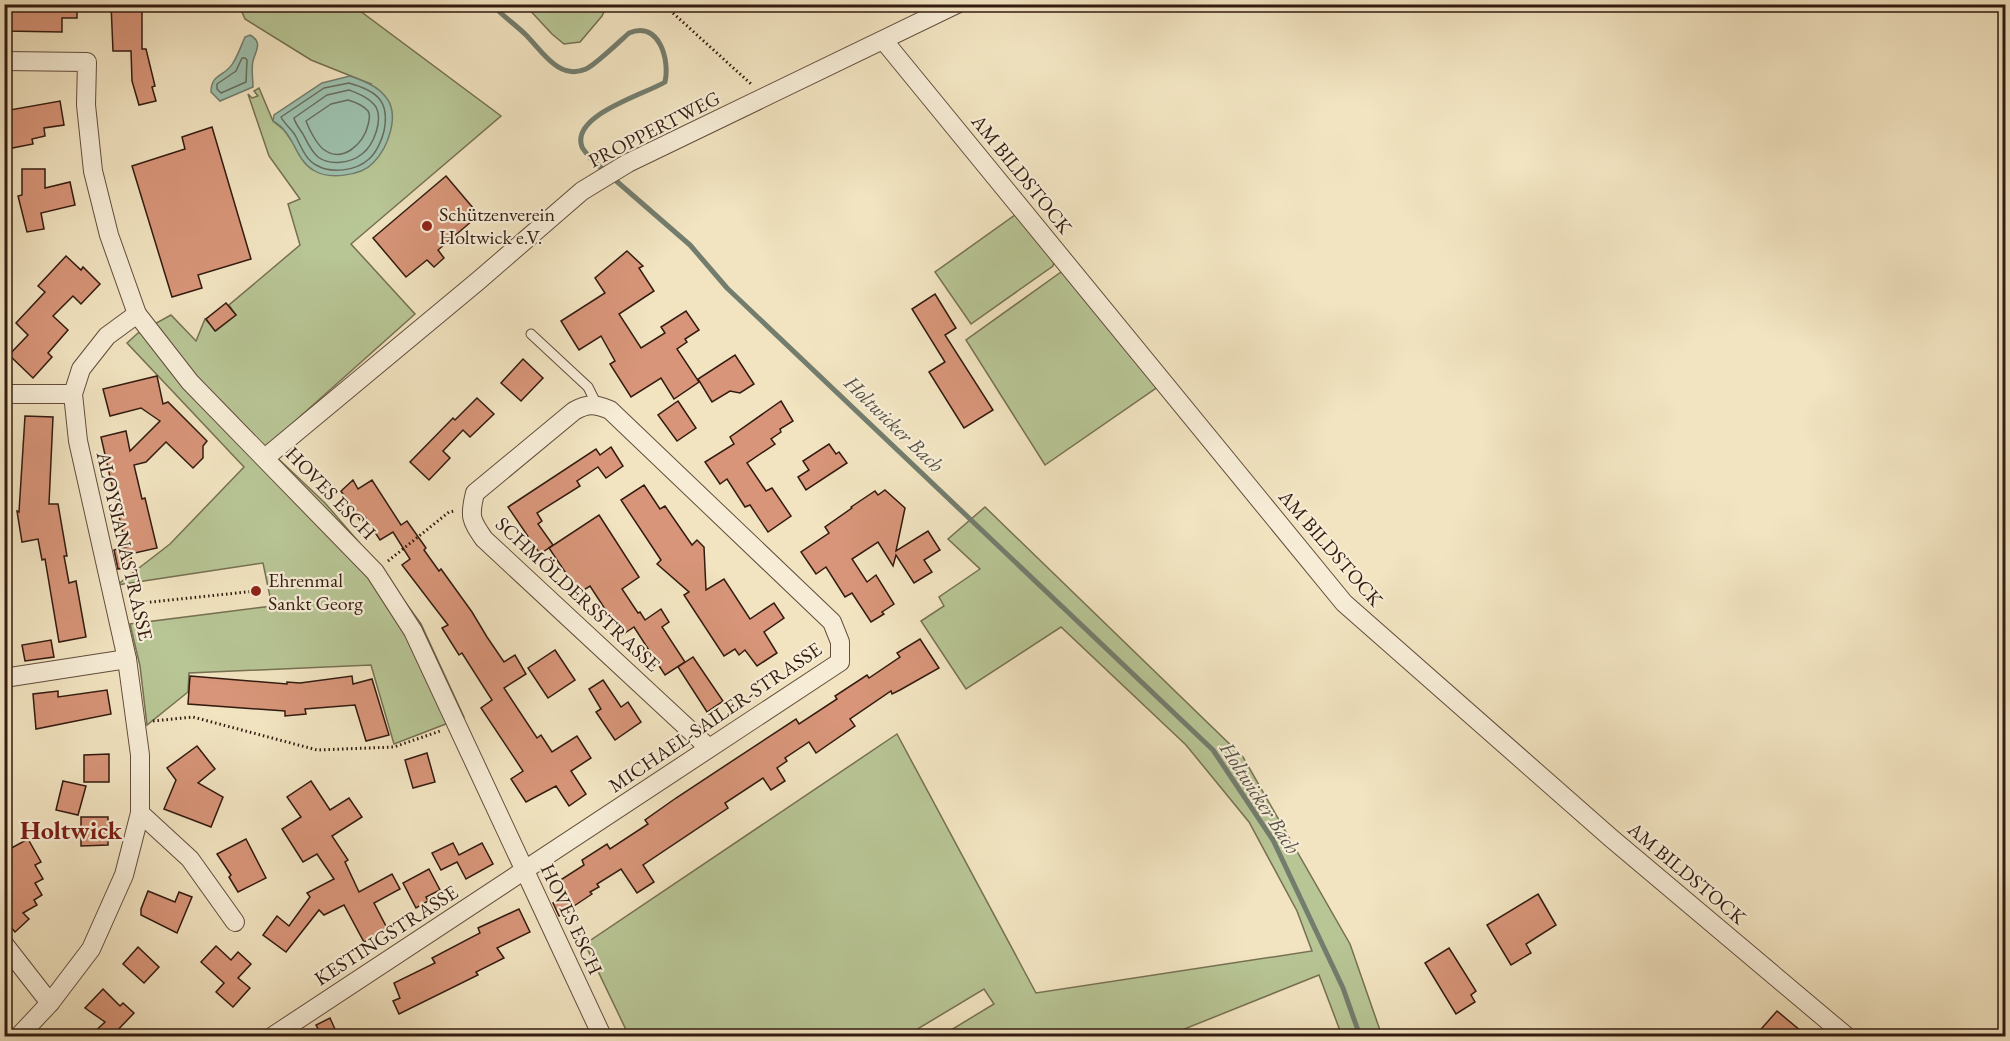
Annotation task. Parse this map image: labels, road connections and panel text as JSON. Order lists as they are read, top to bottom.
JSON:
{
  "streets": {
    "street": [
      "PROPPERTWEG",
      "AM BILDSTOCK",
      "HOVES ESCH",
      "ALOYSIANASTRASSE",
      "SCHMÖLDERSSTRASSE",
      "MICHAEL-SAILER-STRASSE",
      "KESTINGSTRASSE"
    ]
  },
  "crossings": [
    ["PROPPERTWEG", "AM BILDSTOCK"],
    ["PROPPERTWEG", "HOVES ESCH"],
    ["HOVES ESCH", "ALOYSIANASTRASSE"],
    ["HOVES ESCH", "MICHAEL-SAILER-STRASSE"],
    ["HOVES ESCH", "KESTINGSTRASSE"],
    ["SCHMÖLDERSSTRASSE", "MICHAEL-SAILER-STRASSE"],
    ["MICHAEL-SAILER-STRASSE", "KESTINGSTRASSE"]
  ],
  "districts": ["Holtwick"],
  "water": ["Holtwicker Bach"],
  "places": ["Schützenverein Holtwick e.V.", "Ehrenmal Sankt Georg"]
}
